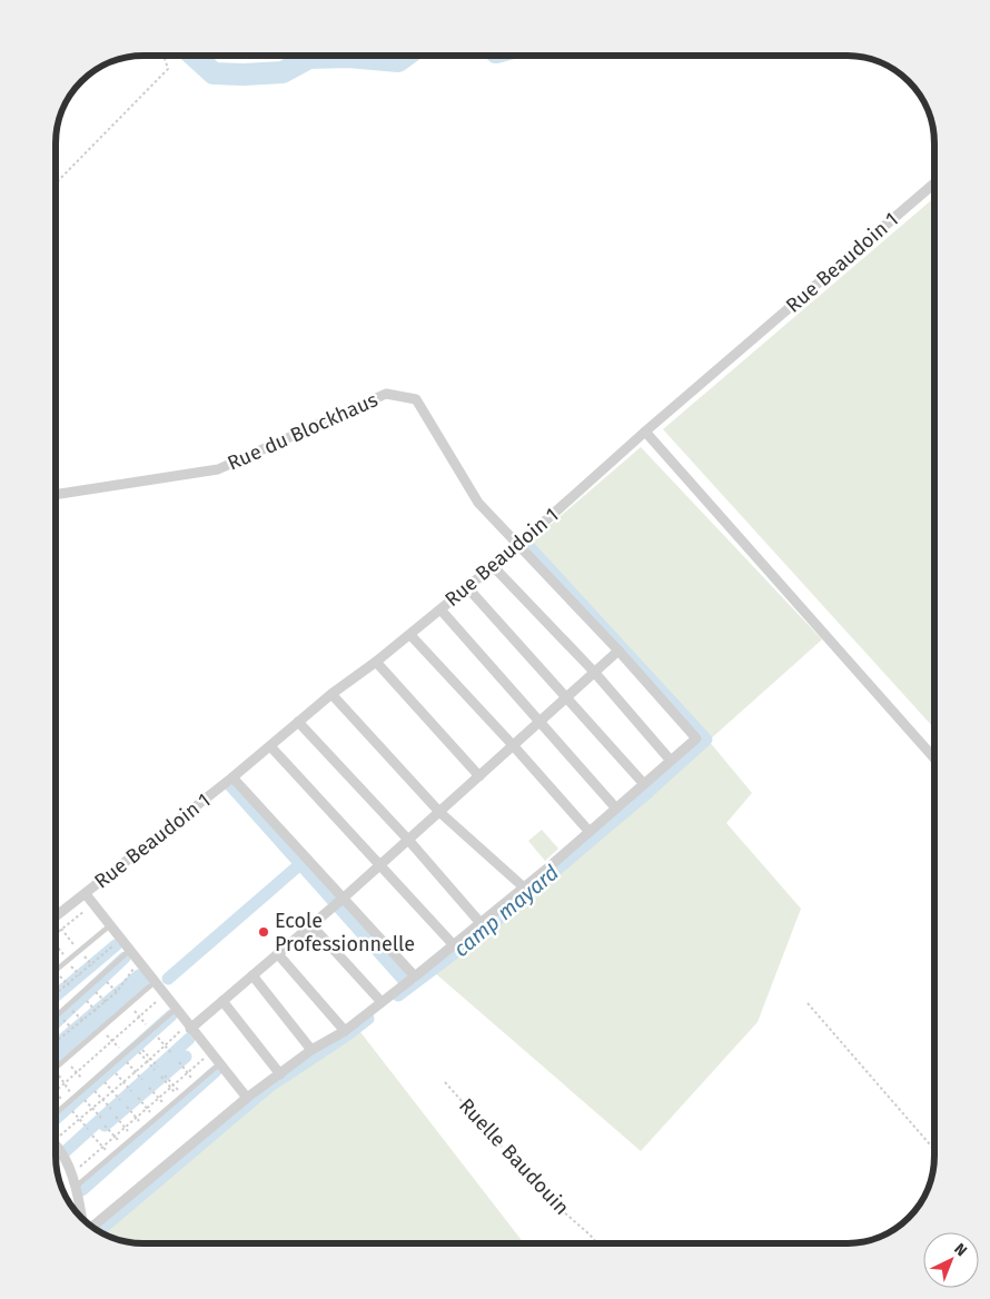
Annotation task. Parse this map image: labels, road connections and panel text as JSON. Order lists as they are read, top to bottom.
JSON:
{
  "streets": {
    "street": ["Rue Beaudoin 1", "Rue du Blockhaus"],
    "path": ["Ruelle Baudouin"]
  },
  "crossings": [
    ["Rue Beaudoin 1", "Rue du Blockhaus"]
  ],
  "water": ["camp mayard"],
  "places": ["Ecole Professionnelle"],
  "north": "top right"
}
